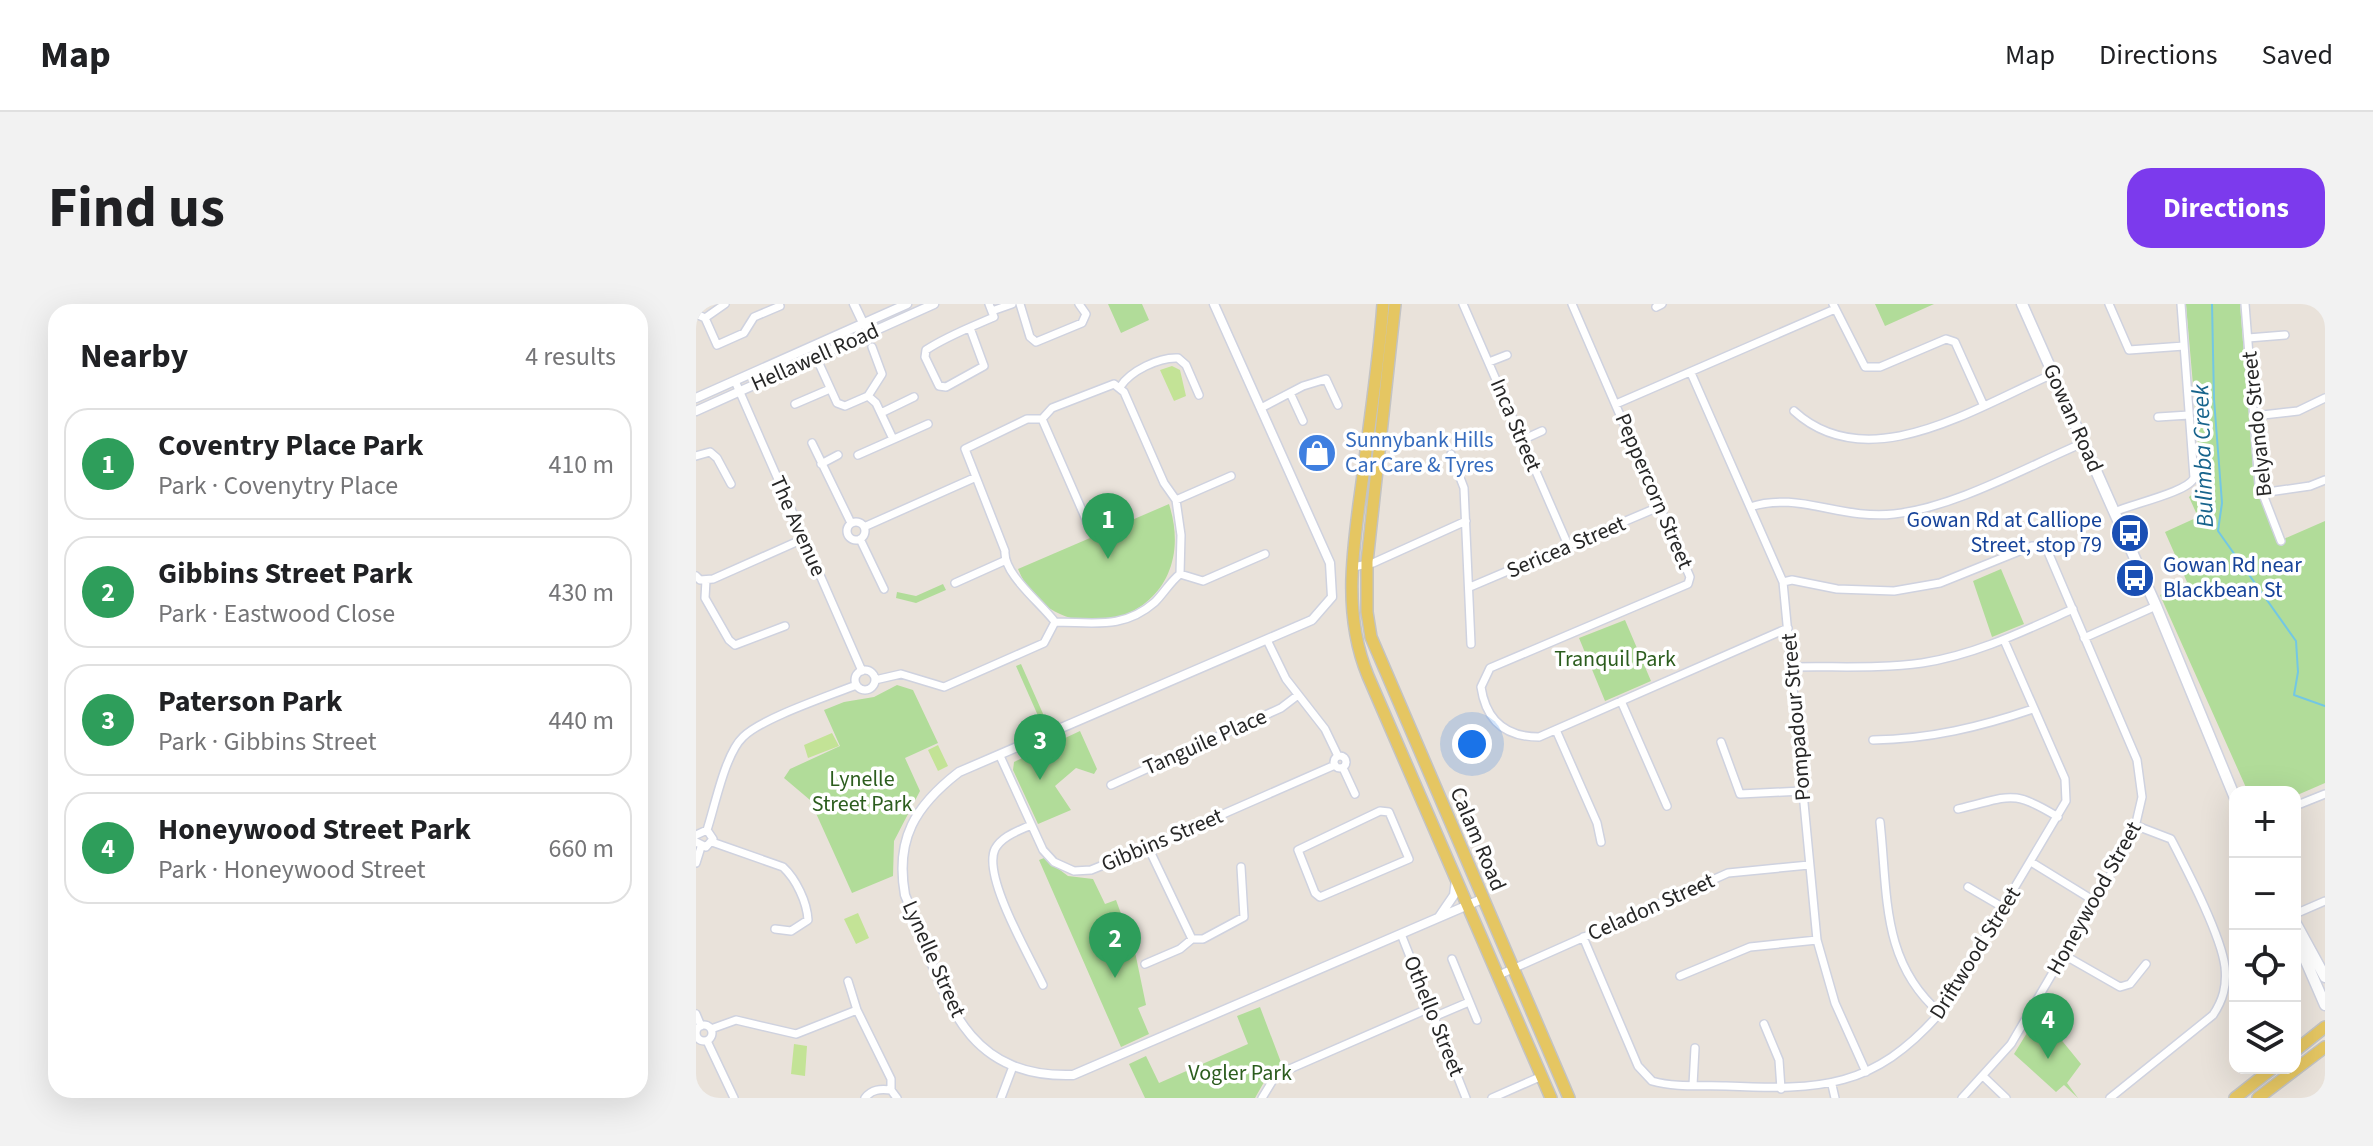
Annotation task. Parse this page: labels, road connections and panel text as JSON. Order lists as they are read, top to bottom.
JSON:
{
  "streets": {
    "main road": ["Gowan Road", "Calam Road"],
    "street": [
      "Hellawell Road",
      "Belyando Street",
      "Inca Street",
      "Peppercorn Street",
      "The Avenue",
      "Sericea Street",
      "Pompadour Street",
      "Tanguile Place",
      "Gibbins Street",
      "Honeywood Street",
      "Celadon Street",
      "Driftwood Street",
      "Lynelle Street",
      "Othello Street"
    ]
  },
  "crossings": [
    ["Hellawell Road", "The Avenue"],
    ["Inca Street", "Sericea Street"],
    ["Peppercorn Street", "Sericea Street"],
    ["Pompadour Street", "Honeywood Street"],
    ["Pompadour Street", "Celadon Street"],
    ["Pompadour Street", "Driftwood Street"],
    ["Calam Road", "Celadon Street"],
    ["Calam Road", "Lynelle Street"],
    ["Gibbins Street", "Lynelle Street"],
    ["Celadon Street", "Driftwood Street"],
    ["Lynelle Street", "Othello Street"]
  ],
  "water": ["Bulimba Creek"],
  "parks": ["Tranquil Park", "Lynelle Street Park", "Vogler Park"],
  "places": {
    "shop": ["Sunnybank Hills Car Care & Tyres"],
    "bus stop": ["Gowan Rd at Calliope Street, stop 79", "Gowan Rd near Blackbean St"]
  },
  "page": {
    "header": "Map",
    "nav": ["Map", "Directions", "Saved"],
    "buttons": "Directions",
    "title": "Find us",
    "heading": ["Nearby", "4 results"],
    "list": [
      {
        "mark": "1",
        "name": "Coventry Place Park",
        "note": "Park · Covenytry Place",
        "value": "410 m"
      },
      {
        "mark": "2",
        "name": "Gibbins Street Park",
        "note": "Park · Eastwood Close",
        "value": "430 m"
      },
      {
        "mark": "3",
        "name": "Paterson Park",
        "note": "Park · Gibbins Street",
        "value": "440 m"
      },
      {
        "mark": "4",
        "name": "Honeywood Street Park",
        "note": "Park · Honeywood Street",
        "value": "660 m"
      }
    ],
    "pins": [
      "1",
      "3",
      "2",
      "4"
    ],
    "map_buttons": ["+", "−"]
  }
}
